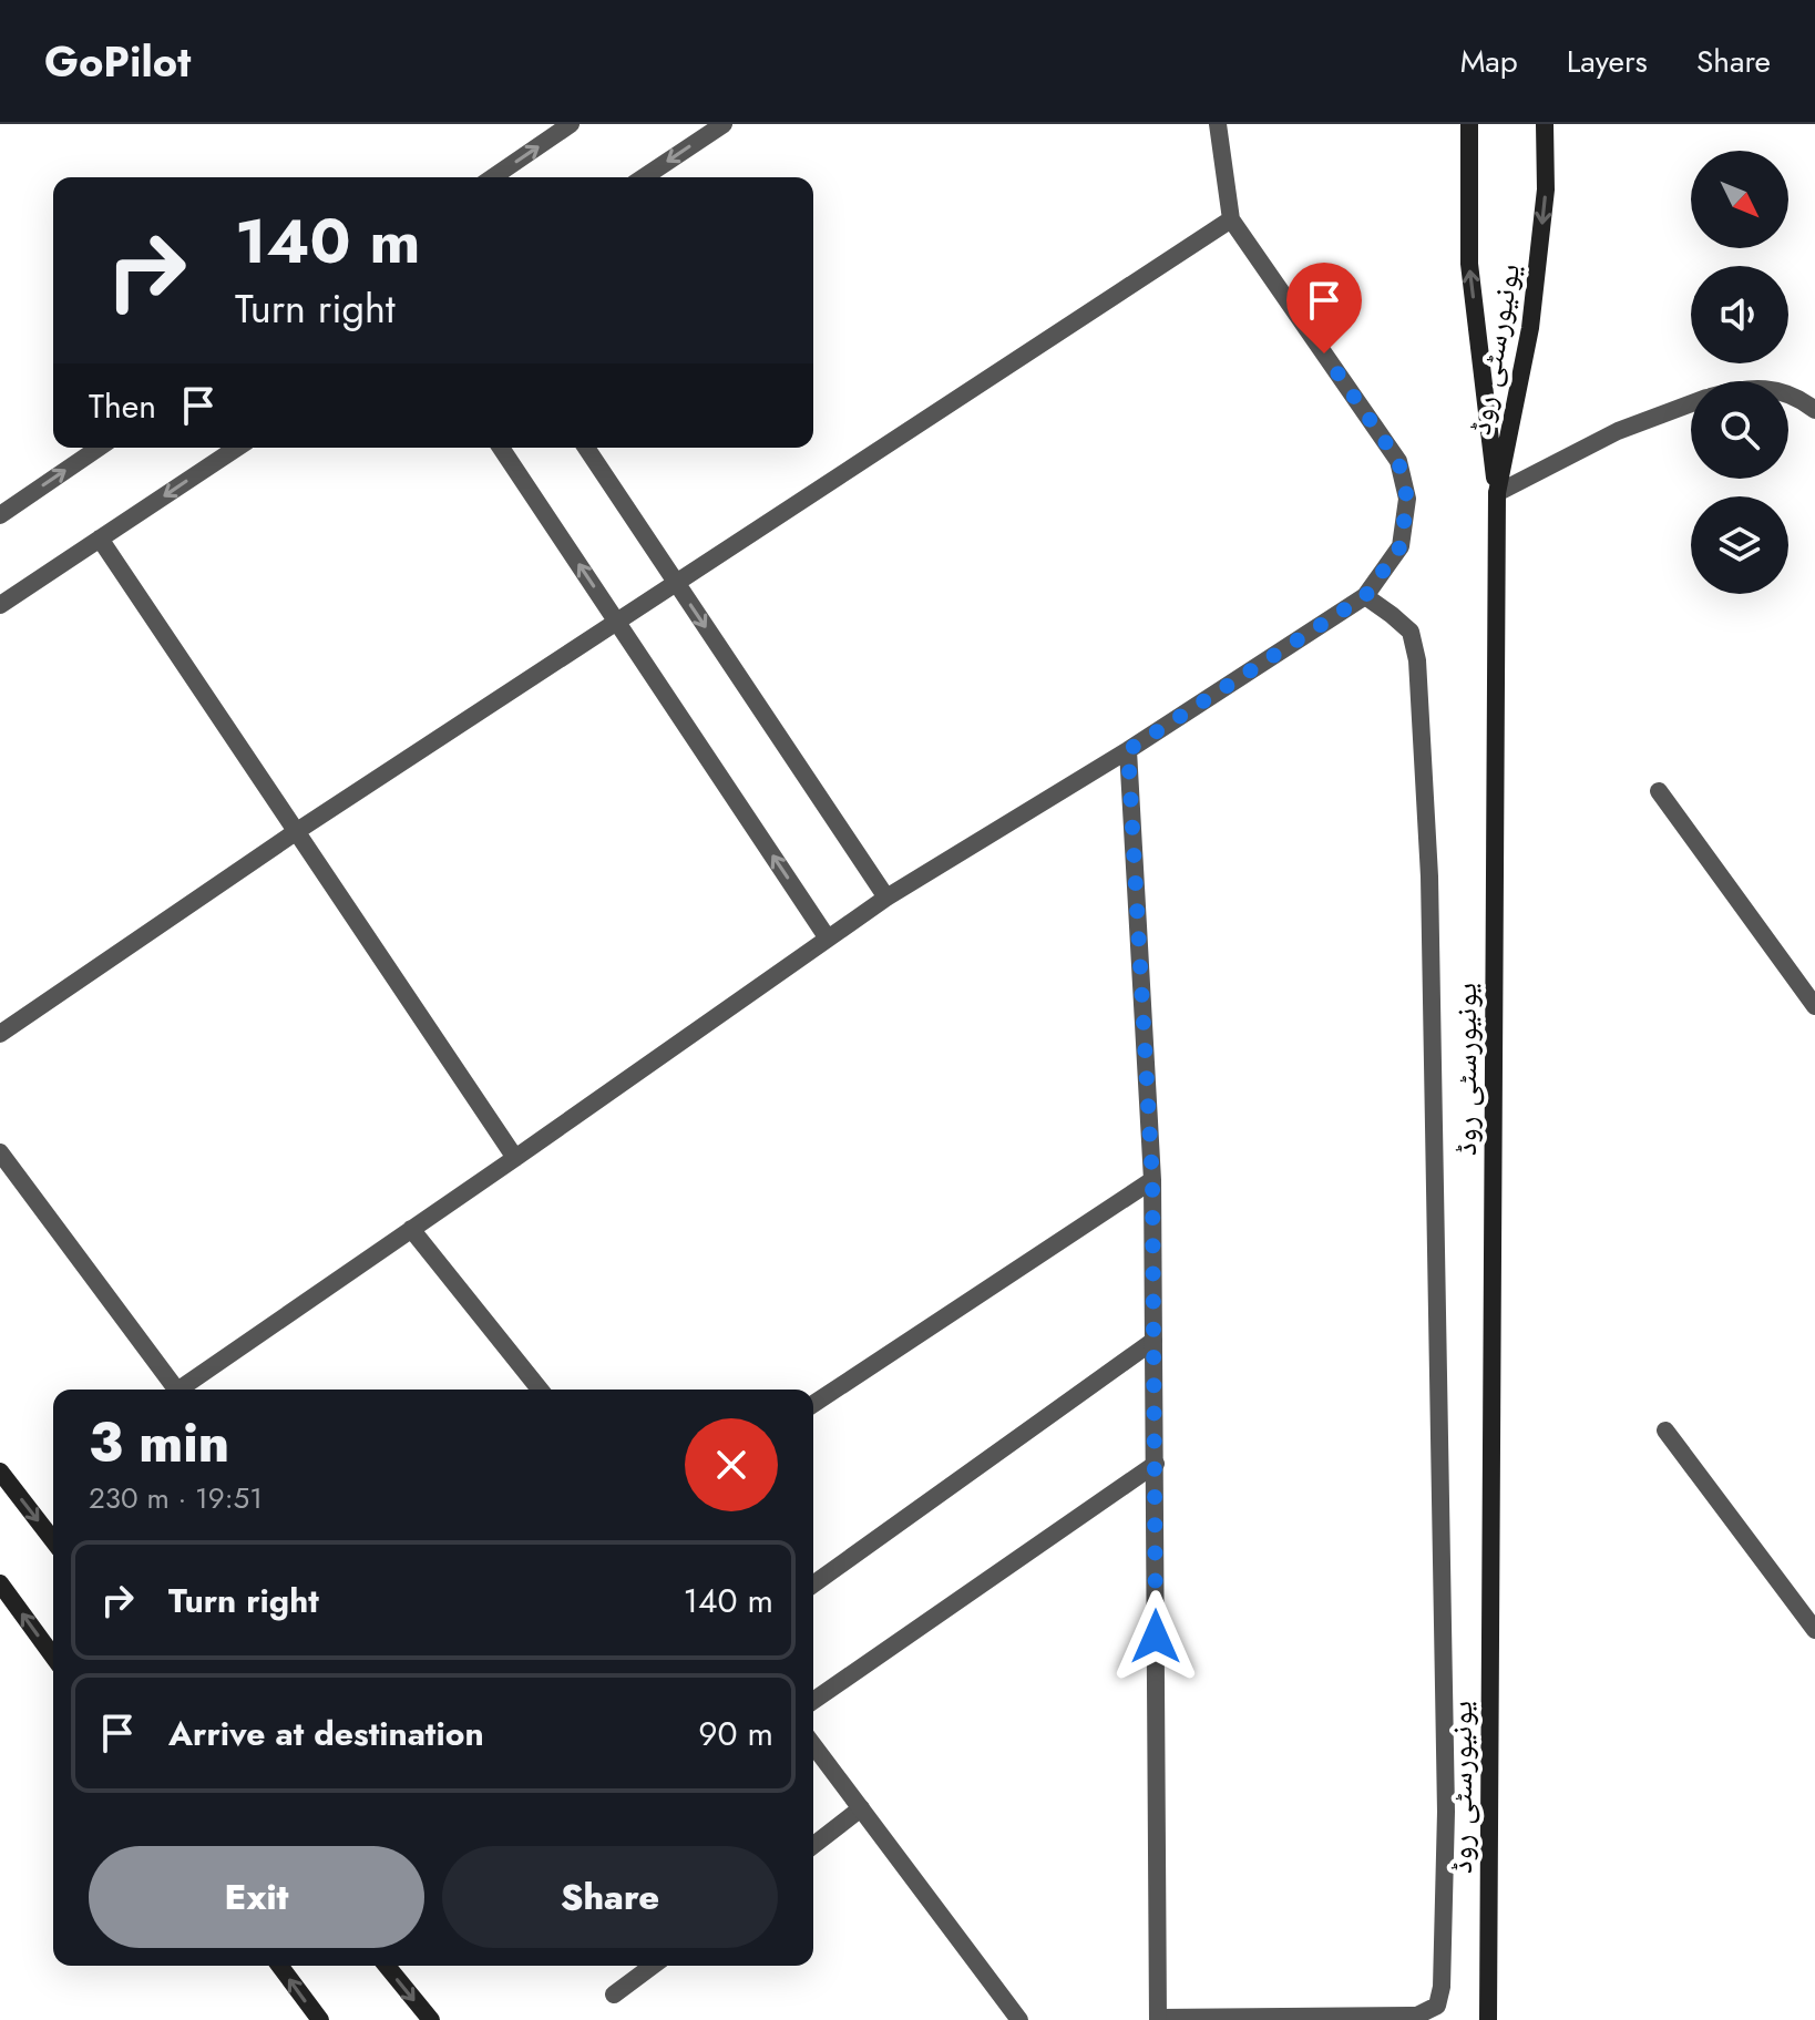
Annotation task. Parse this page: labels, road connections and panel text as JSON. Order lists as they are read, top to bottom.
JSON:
{
  "streets": {
    "main road": ["یونیورسٹی روڈ"]
  },
  "north": "bottom right",
  "page": {
    "header": "GoPilot",
    "nav": ["Map", "Layers", "Share"],
    "turn": ["140 m", "Turn right"],
    "then": "Then",
    "heading": ["3 min", "230 m · 19:51"],
    "list": [
      {
        "name": "Turn right",
        "value": "140 m"
      },
      {
        "name": "Arrive at destination",
        "value": "90 m"
      }
    ],
    "buttons": ["Exit", "Share"]
  }
}
